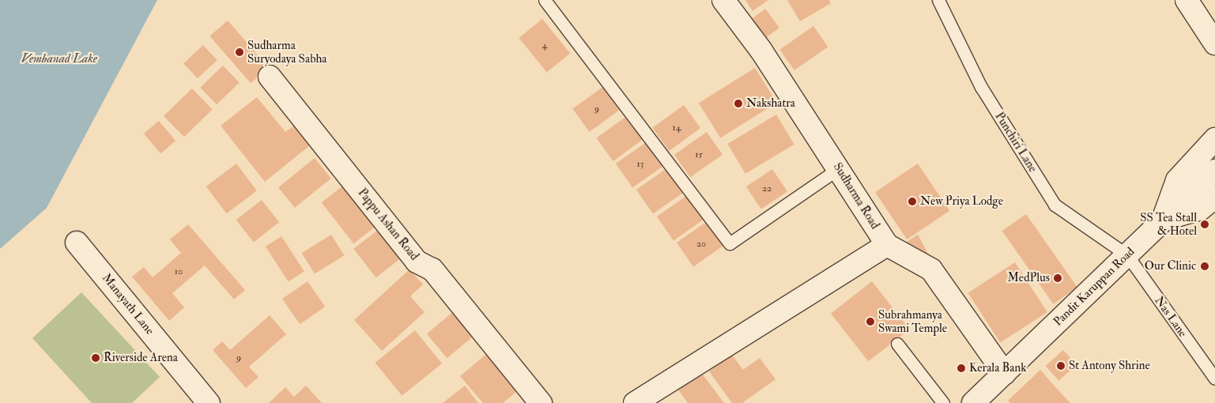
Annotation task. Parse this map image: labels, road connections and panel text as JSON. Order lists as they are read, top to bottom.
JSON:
{
  "streets": {
    "street": [
      "Sudharma Road",
      "Pappu Ashan Road",
      "Pandit Karuppan Road",
      "Manayath Lane"
    ],
    "lane": ["Punchiri Lane", "Nas Lane"]
  },
  "crossings": [
    ["Punchiri Lane", "Pandit Karuppan Road"],
    ["Punchiri Lane", "Nas Lane"],
    ["Sudharma Road", "Pandit Karuppan Road"],
    ["Pandit Karuppan Road", "Nas Lane"]
  ],
  "water": ["Vembanad Lake"],
  "places": [
    "Sudharma Suryodaya Sabha",
    "Nakshatra",
    "New Priya Lodge",
    "SS Tea Stall & Hotel",
    "Our Clinic",
    "MedPlus",
    "Subrahmanya Swami Temple",
    "Riverside Arena",
    "St Antony Shrine",
    "Kerala Bank"
  ],
  "house_numbers": [
    "4",
    "9",
    "14",
    "15",
    "13",
    "22",
    "20",
    "10",
    "9"
  ]
}
